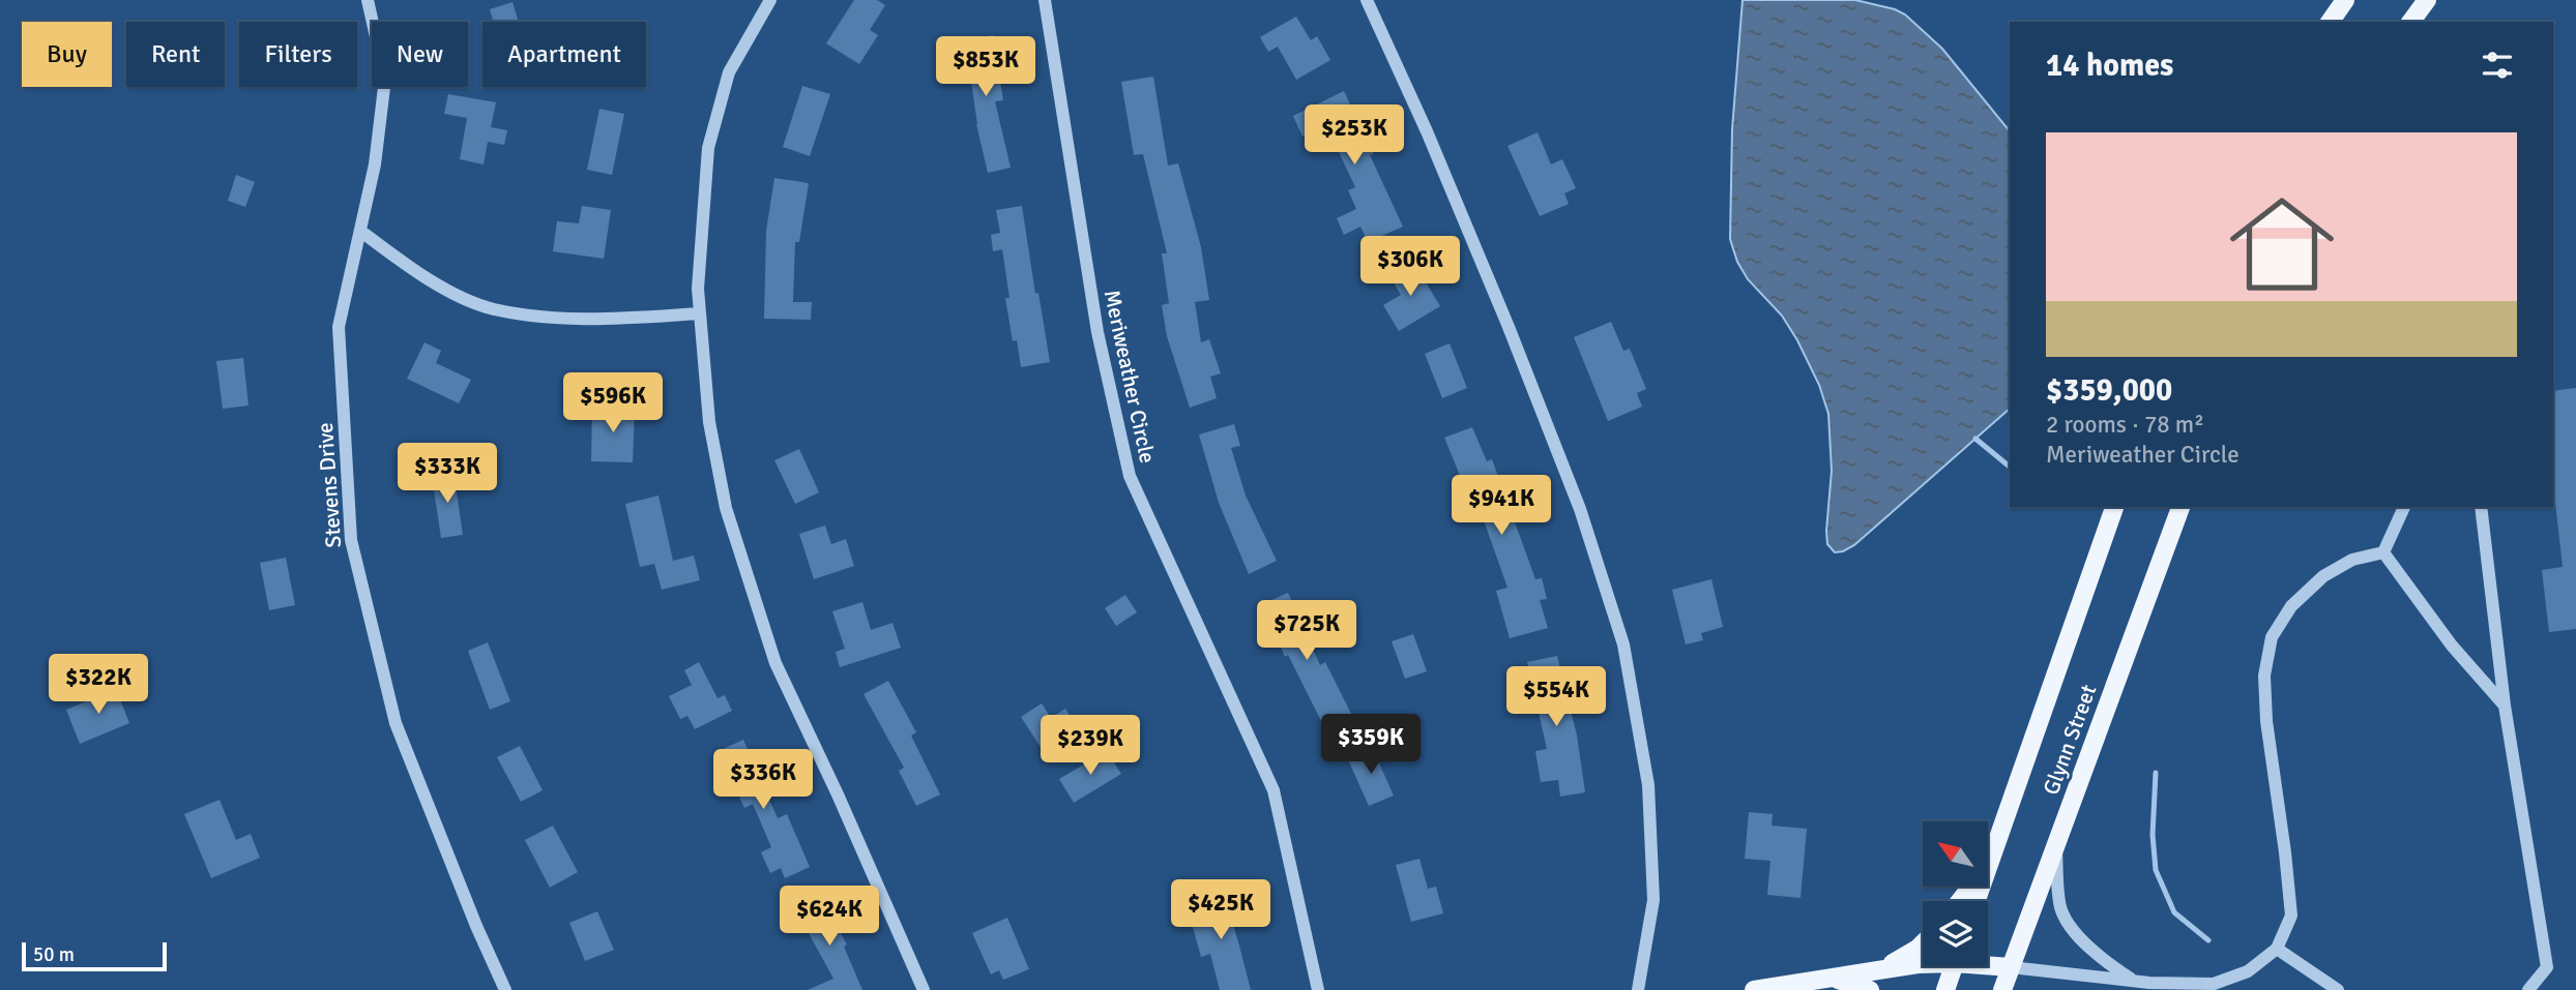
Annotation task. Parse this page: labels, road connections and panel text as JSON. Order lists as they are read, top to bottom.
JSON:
{
  "streets": {
    "main road": ["Glynn Street"],
    "street": ["Meriweather Circle", "Stevens Drive"]
  },
  "scale_bar": "50 m",
  "north": "top left",
  "page": {
    "chip": [
      "Buy",
      "Rent",
      "Filters",
      "New",
      "Apartment"
    ],
    "heading": "14 homes",
    "price": [
      "$853K",
      "$253K",
      "$306K",
      "$596K",
      "$333K",
      "$941K",
      "$725K",
      "$322K",
      "$554K",
      "$359K",
      "$239K",
      "$336K",
      "$425K",
      "$624K"
    ],
    "list": [
      {
        "name": "$359,000",
        "note": "2 rooms · 78 m² · Meriweather Circle"
      }
    ],
    "scale": "50 m"
  }
}
